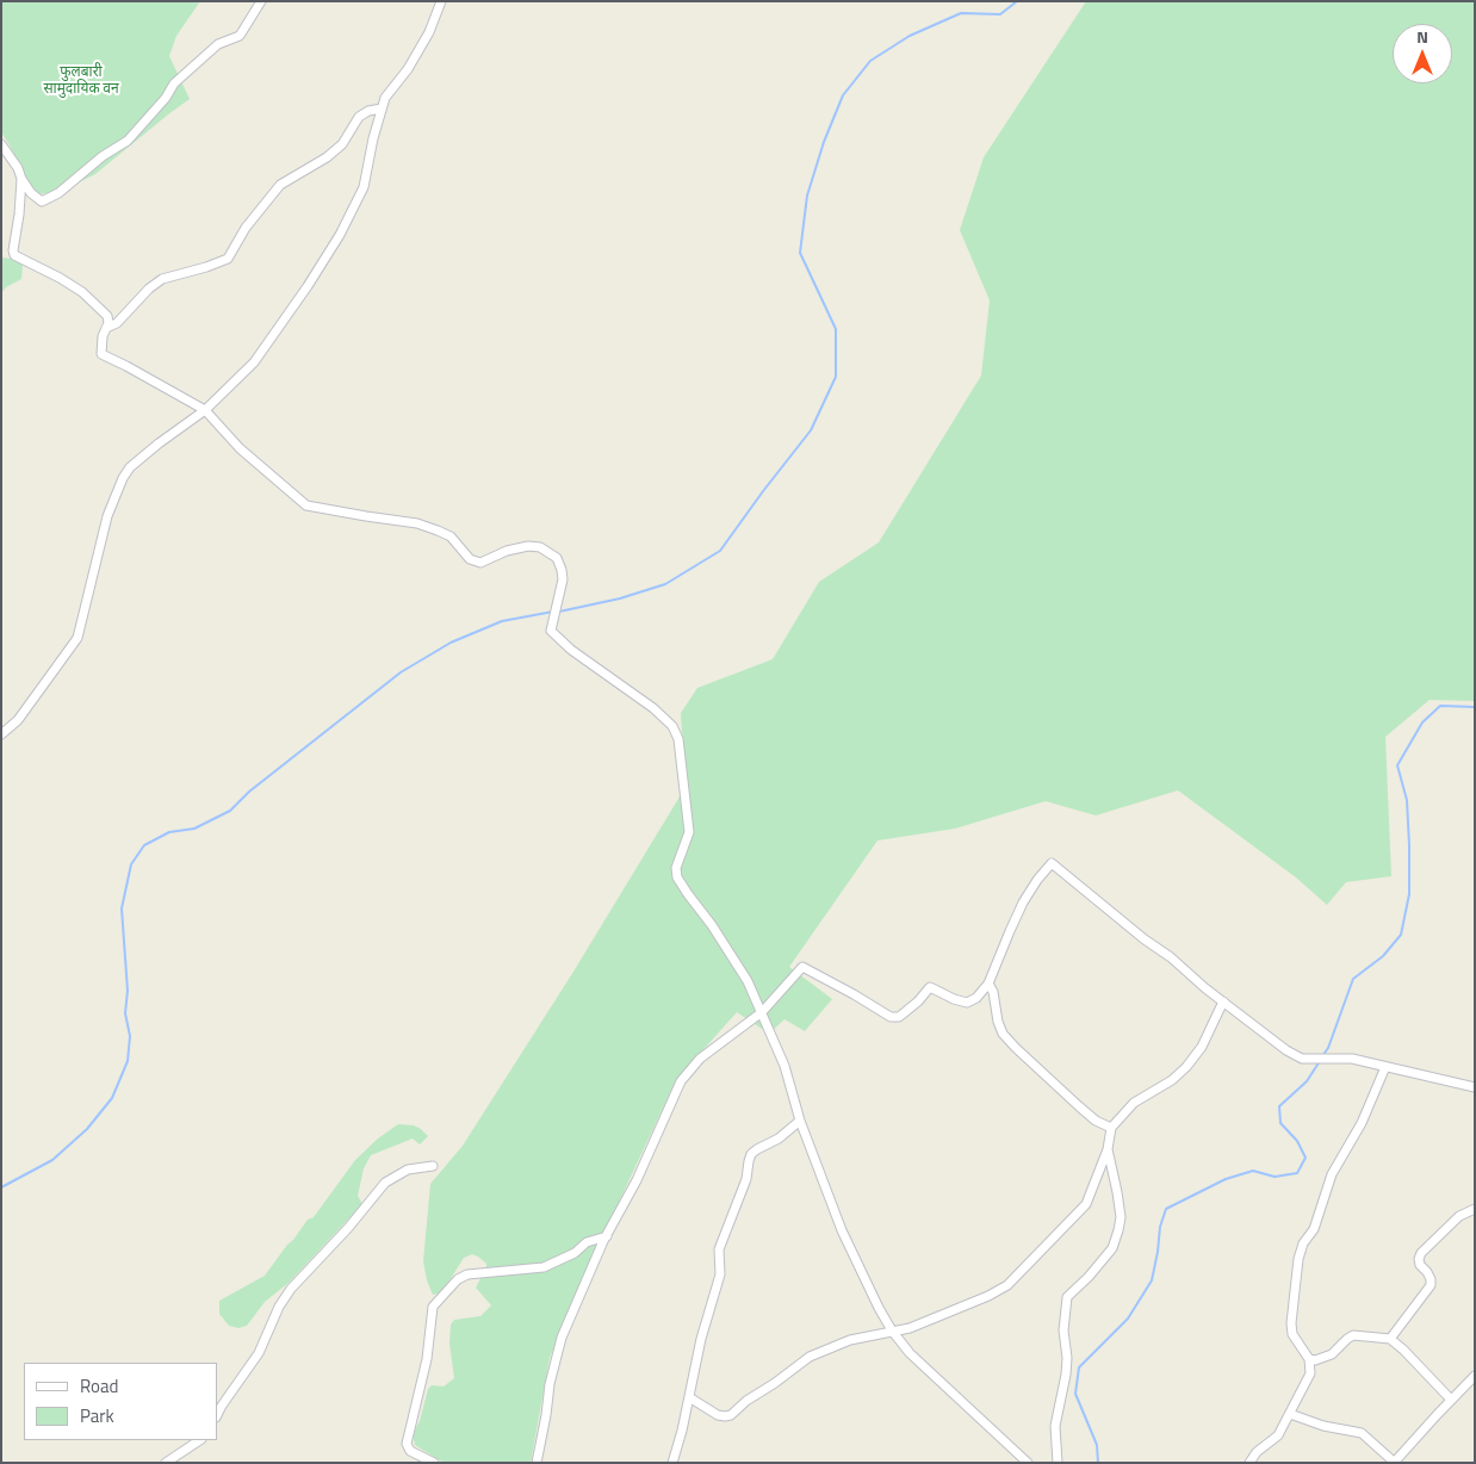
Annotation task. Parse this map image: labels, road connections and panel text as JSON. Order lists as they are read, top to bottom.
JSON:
{
  "parks": ["फुलबारी सामुदायिक वन"],
  "legend": ["Road", "Park"],
  "north": "top"
}
